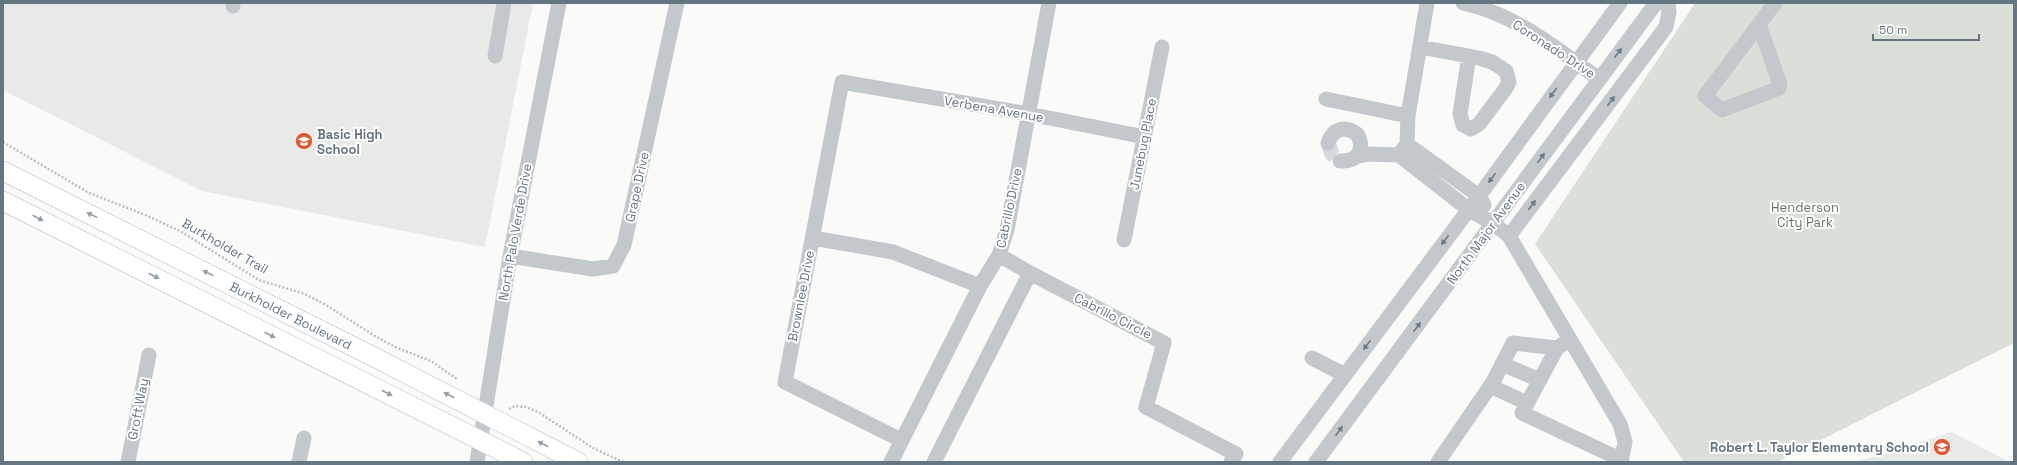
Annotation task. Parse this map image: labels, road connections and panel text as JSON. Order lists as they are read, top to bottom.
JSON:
{
  "streets": {
    "main road": ["Burkholder Boulevard"],
    "street": [
      "Coronado Drive",
      "Verbena Avenue",
      "Junebug Place",
      "Grape Drive",
      "Cabrillo Drive",
      "North Palo Verde Drive",
      "North Major Avenue",
      "Brownlee Drive",
      "Cabrillo Circle",
      "Groft Way"
    ],
    "path": ["Burkholder Trail"]
  },
  "crossings": [
    ["Coronado Drive", "North Major Avenue"],
    ["Verbena Avenue", "Junebug Place"],
    ["Verbena Avenue", "Cabrillo Drive"],
    ["Verbena Avenue", "Brownlee Drive"],
    ["Grape Drive", "North Palo Verde Drive"],
    ["Cabrillo Drive", "Brownlee Drive"],
    ["Cabrillo Drive", "Cabrillo Circle"],
    ["North Palo Verde Drive", "Burkholder Boulevard"]
  ],
  "parks": ["Henderson City Park"],
  "places": {
    "school or university": ["Basic High School", "Robert L. Taylor Elementary School"]
  },
  "scale_bar": "50 m"
}
